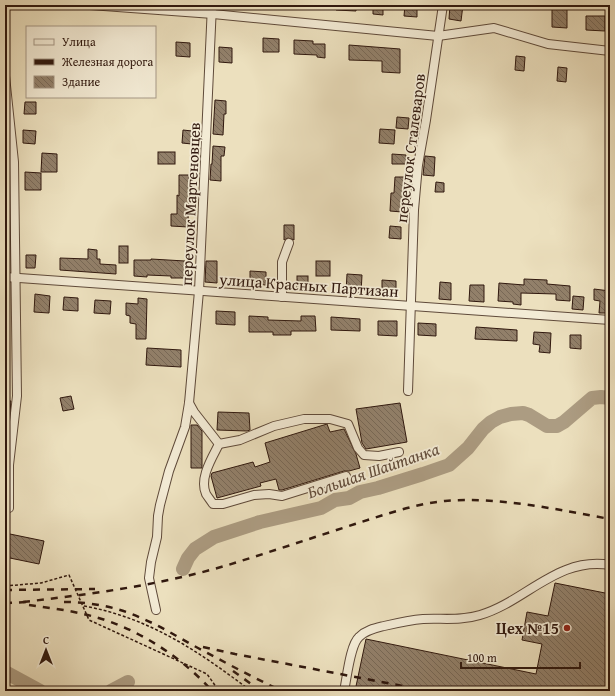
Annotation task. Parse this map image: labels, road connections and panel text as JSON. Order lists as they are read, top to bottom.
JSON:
{
  "streets": {
    "street": ["переулок Сталеваров", "переулок Мартеновцев", "улица Красных Партизан"]
  },
  "crossings": [
    ["переулок Сталеваров", "улица Красных Партизан"],
    ["переулок Мартеновцев", "улица Красных Партизан"]
  ],
  "water": ["Большая Шайтанка"],
  "places": ["Цех №15"],
  "legend": ["Улица", "Железная дорога", "Здание"],
  "scale_bar": "100 m",
  "north": "top"
}
